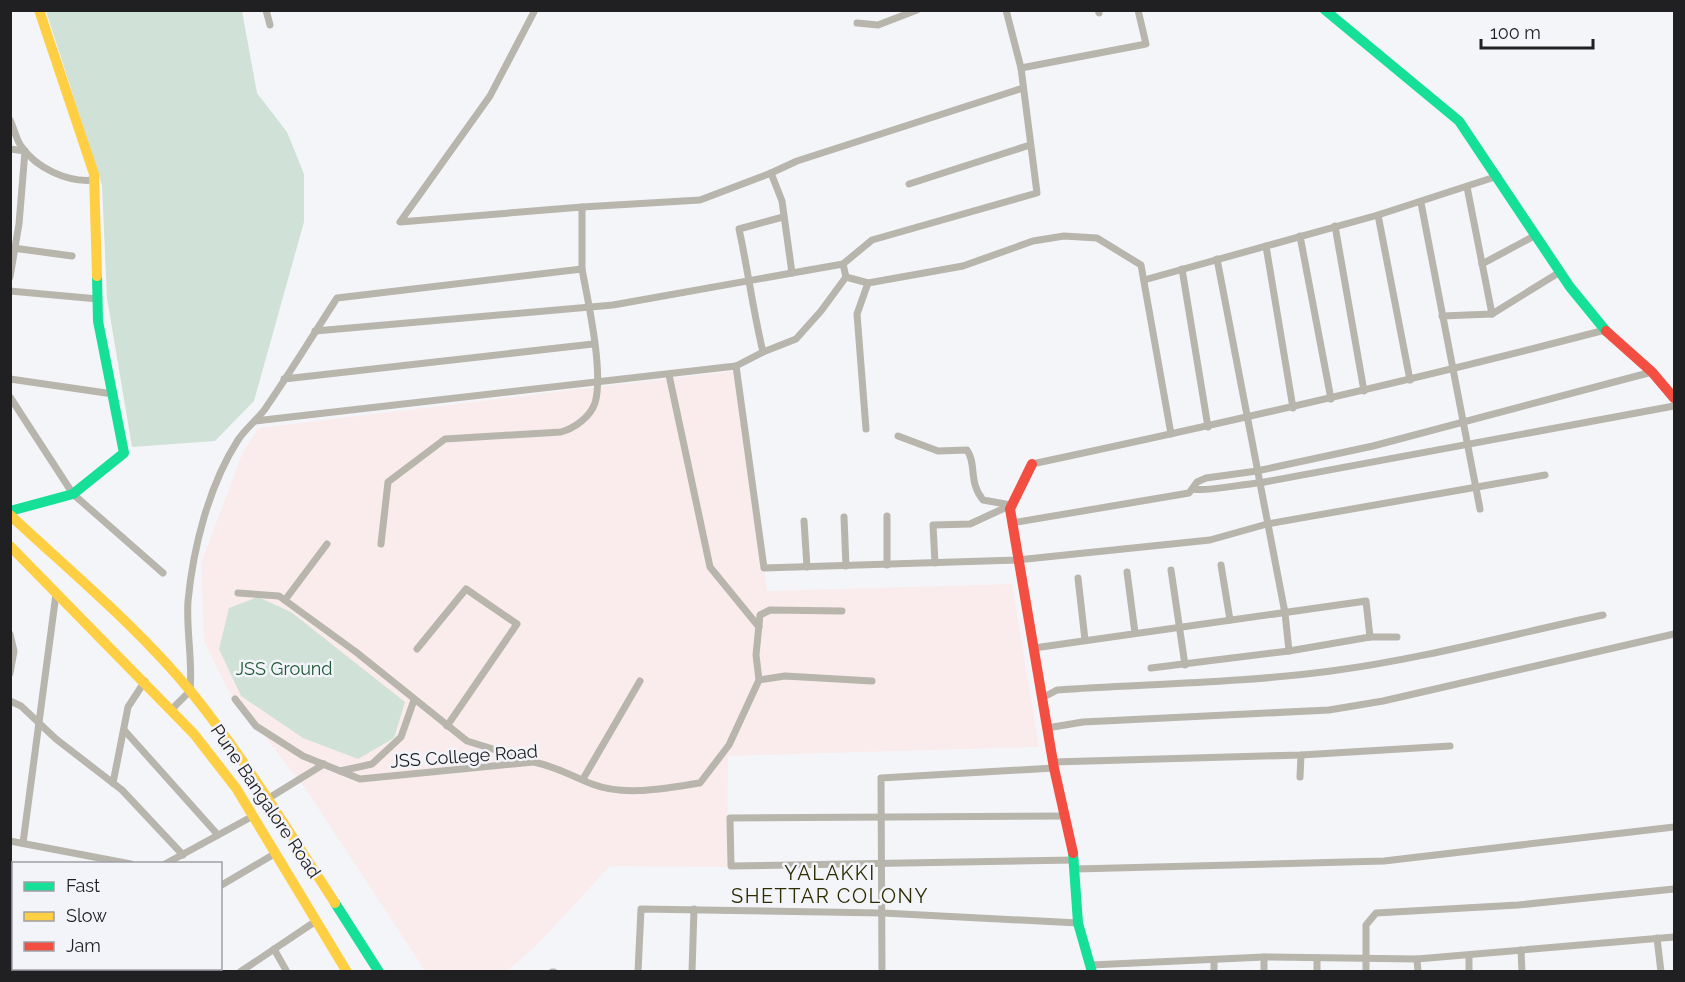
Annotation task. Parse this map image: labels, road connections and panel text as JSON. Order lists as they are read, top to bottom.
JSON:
{
  "streets": {
    "street": ["JSS College Road", "Pune Bangalore Road"]
  },
  "districts": ["YALAKKI SHETTAR COLONY"],
  "parks": ["JSS Ground"],
  "legend": ["Fast", "Slow", "Jam"],
  "scale_bar": "100 m"
}
